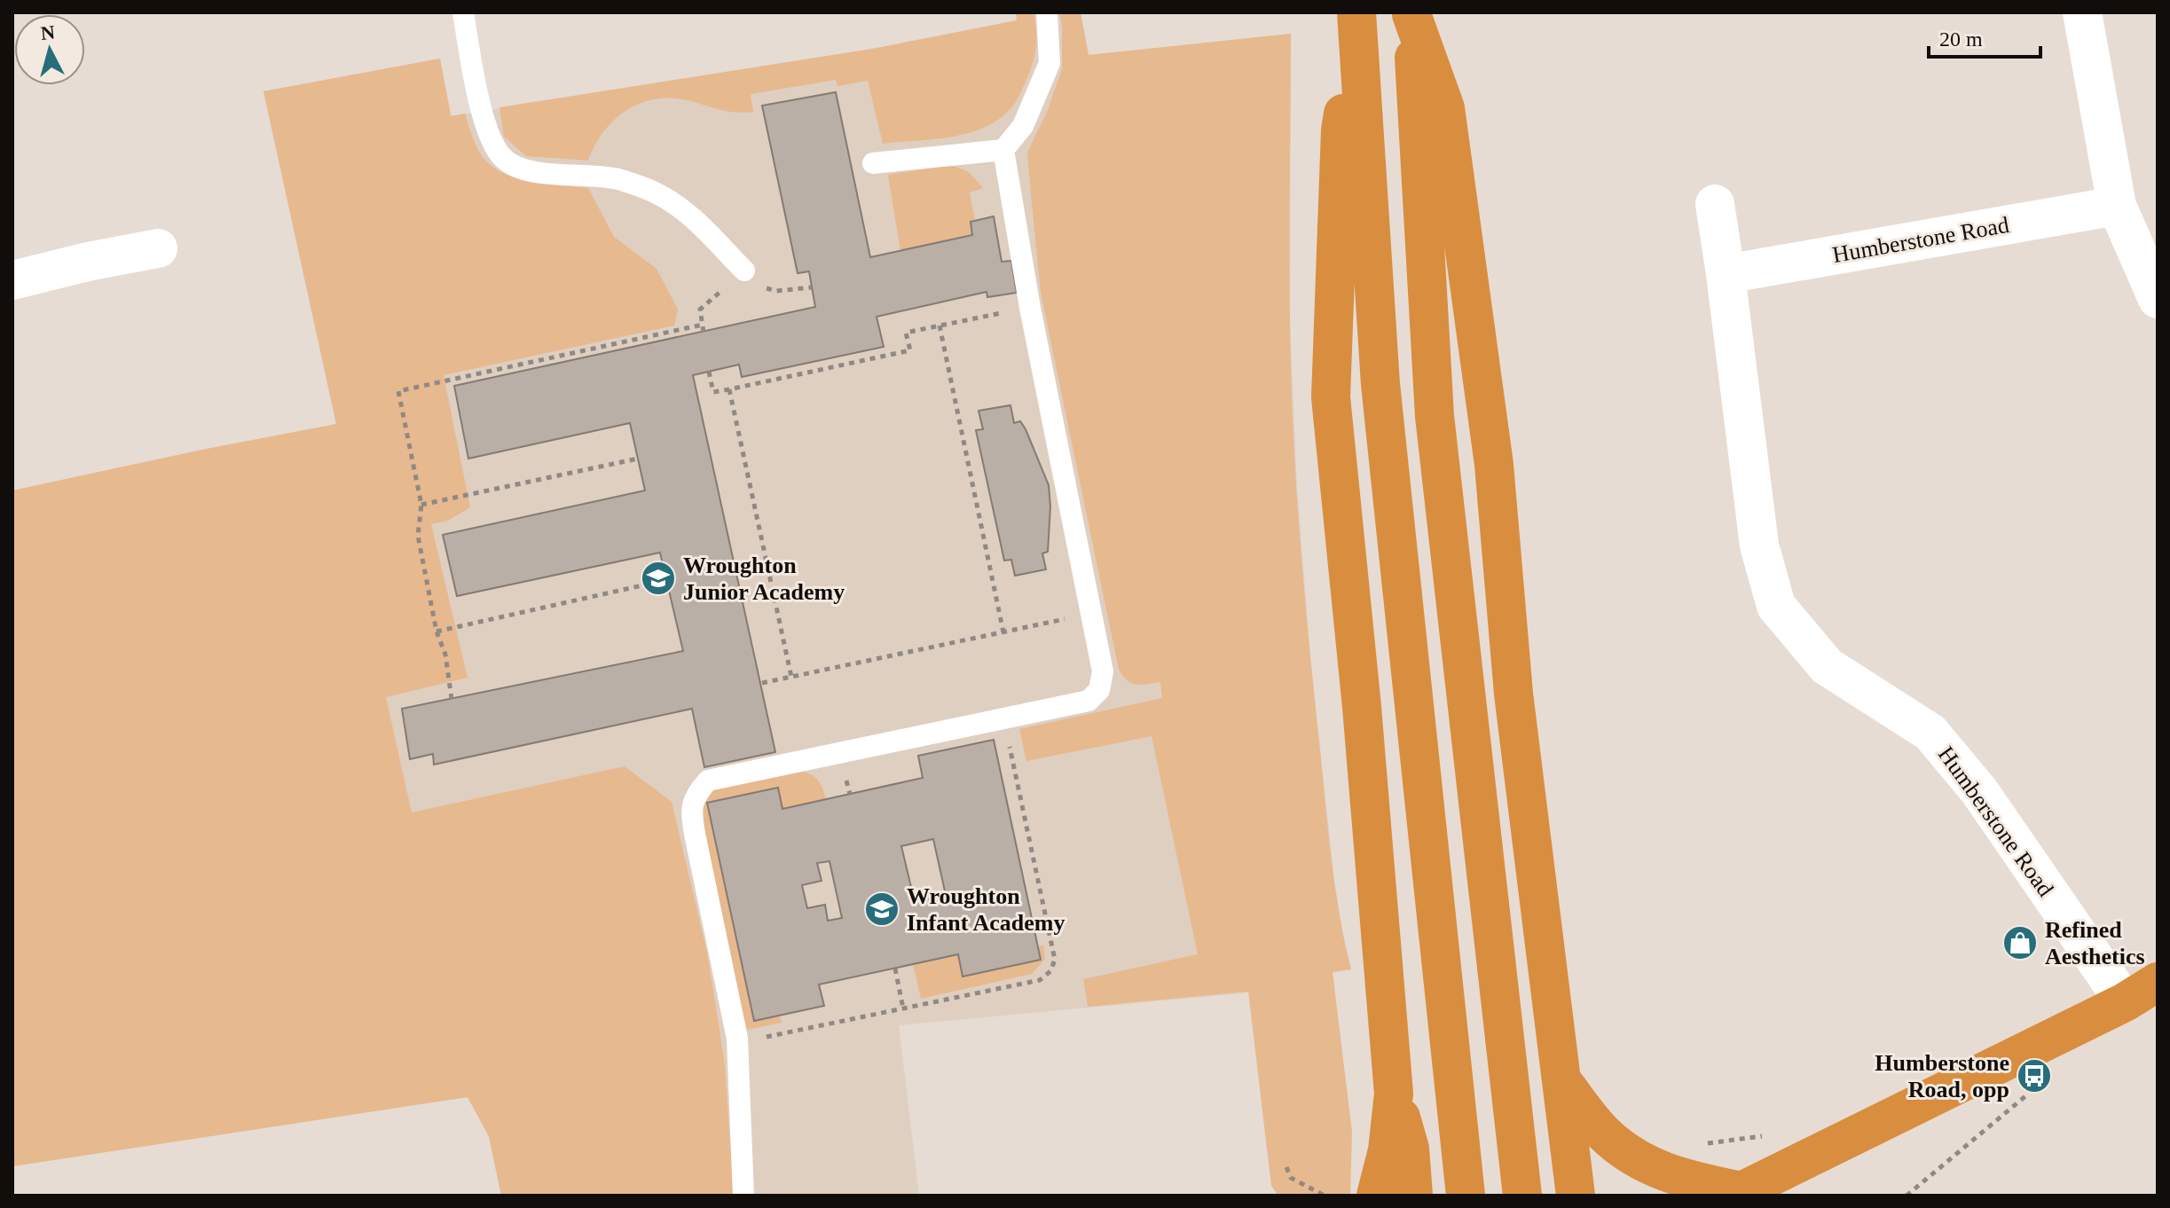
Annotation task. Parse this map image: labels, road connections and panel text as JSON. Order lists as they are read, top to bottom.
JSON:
{
  "streets": {
    "street": ["Humberstone Road"]
  },
  "places": {
    "school or university": ["Wroughton Junior Academy", "Wroughton Infant Academy"],
    "shop": ["Refined Aesthetics"],
    "bus stop": ["Humberstone Road, opp"]
  },
  "scale_bar": "20 m",
  "north": "top"
}
